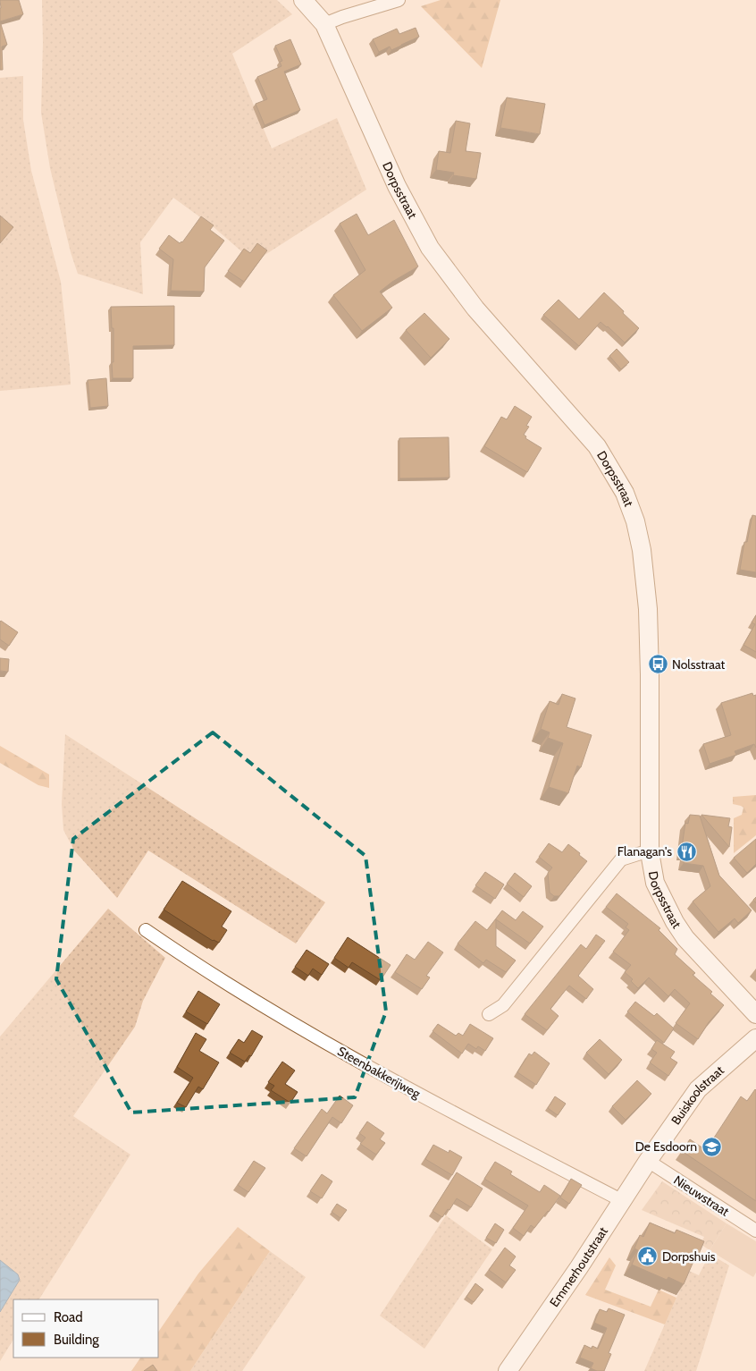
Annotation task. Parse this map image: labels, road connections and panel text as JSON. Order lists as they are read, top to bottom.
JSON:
{
  "streets": {
    "main road": ["Dorpsstraat", "Buiskoolstraat", "Emmerhoutstraat"],
    "street": ["Steenbakkerijweg", "Nieuwstraat"]
  },
  "crossings": [
    ["Steenbakkerijweg", "Emmerhoutstraat"],
    ["Buiskoolstraat", "Nieuwstraat"],
    ["Buiskoolstraat", "Emmerhoutstraat"],
    ["Nieuwstraat", "Emmerhoutstraat"]
  ],
  "places": {
    "bus stop": ["Nolsstraat"],
    "restaurant": ["Flanagan's"],
    "school or university": ["De Esdoorn"],
    "public building": ["Dorpshuis"]
  },
  "legend": ["Road", "Building"]
}
